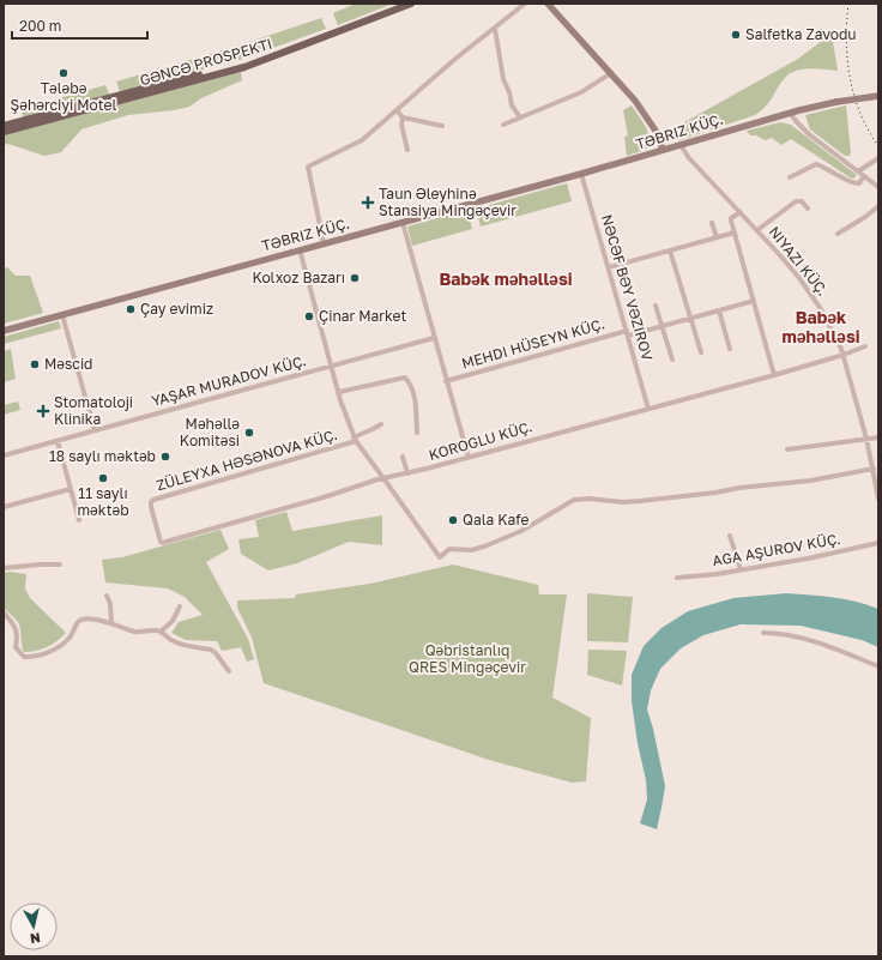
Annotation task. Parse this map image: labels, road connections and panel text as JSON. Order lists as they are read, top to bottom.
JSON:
{
  "streets": {
    "main road": ["GƏNCƏ PROSPEKTI", "TƏBRIZ KÜÇ."],
    "street": [
      "NIYAZI KÜÇ.",
      "NƏCƏF BƏY VƏZIROV",
      "MEHDI HÜSEYN KÜÇ.",
      "YAŞAR MURADOV KÜÇ.",
      "KOROĞLU KÜÇ.",
      "ZÜLEYXA HƏSƏNOVA KÜÇ.",
      "AĞA AŞUROV KÜÇ."
    ]
  },
  "crossings": [
    ["TƏBRIZ KÜÇ.", "NIYAZI KÜÇ."],
    ["TƏBRIZ KÜÇ.", "NƏCƏF BƏY VƏZIROV"],
    ["NIYAZI KÜÇ.", "KOROĞLU KÜÇ."],
    ["NƏCƏF BƏY VƏZIROV", "MEHDI HÜSEYN KÜÇ."],
    ["NƏCƏF BƏY VƏZIROV", "KOROĞLU KÜÇ."],
    ["KOROĞLU KÜÇ.", "ZÜLEYXA HƏSƏNOVA KÜÇ."]
  ],
  "districts": ["Babək məhəlləsi", "Babək məhəlləsi"],
  "parks": ["Qəbristanlıq QRES Mingəçevir"],
  "places": {
    "other": [
      "Salfetka Zavodu",
      "Tələbə Şəhərciyi Motel",
      "Kolxoz Bazarı",
      "Çay evimiz",
      "Çinar Market",
      "Məscid",
      "Məhəllə Komitəsi",
      "18 saylı məktəb",
      "11 saylı məktəb",
      "Qala Kafe"
    ],
    "health": ["Taun Əleyhinə Stansiya Mingəçevir", "Stomatoloji Klinika"]
  },
  "scale_bar": "200 m",
  "north": "bottom"
}
